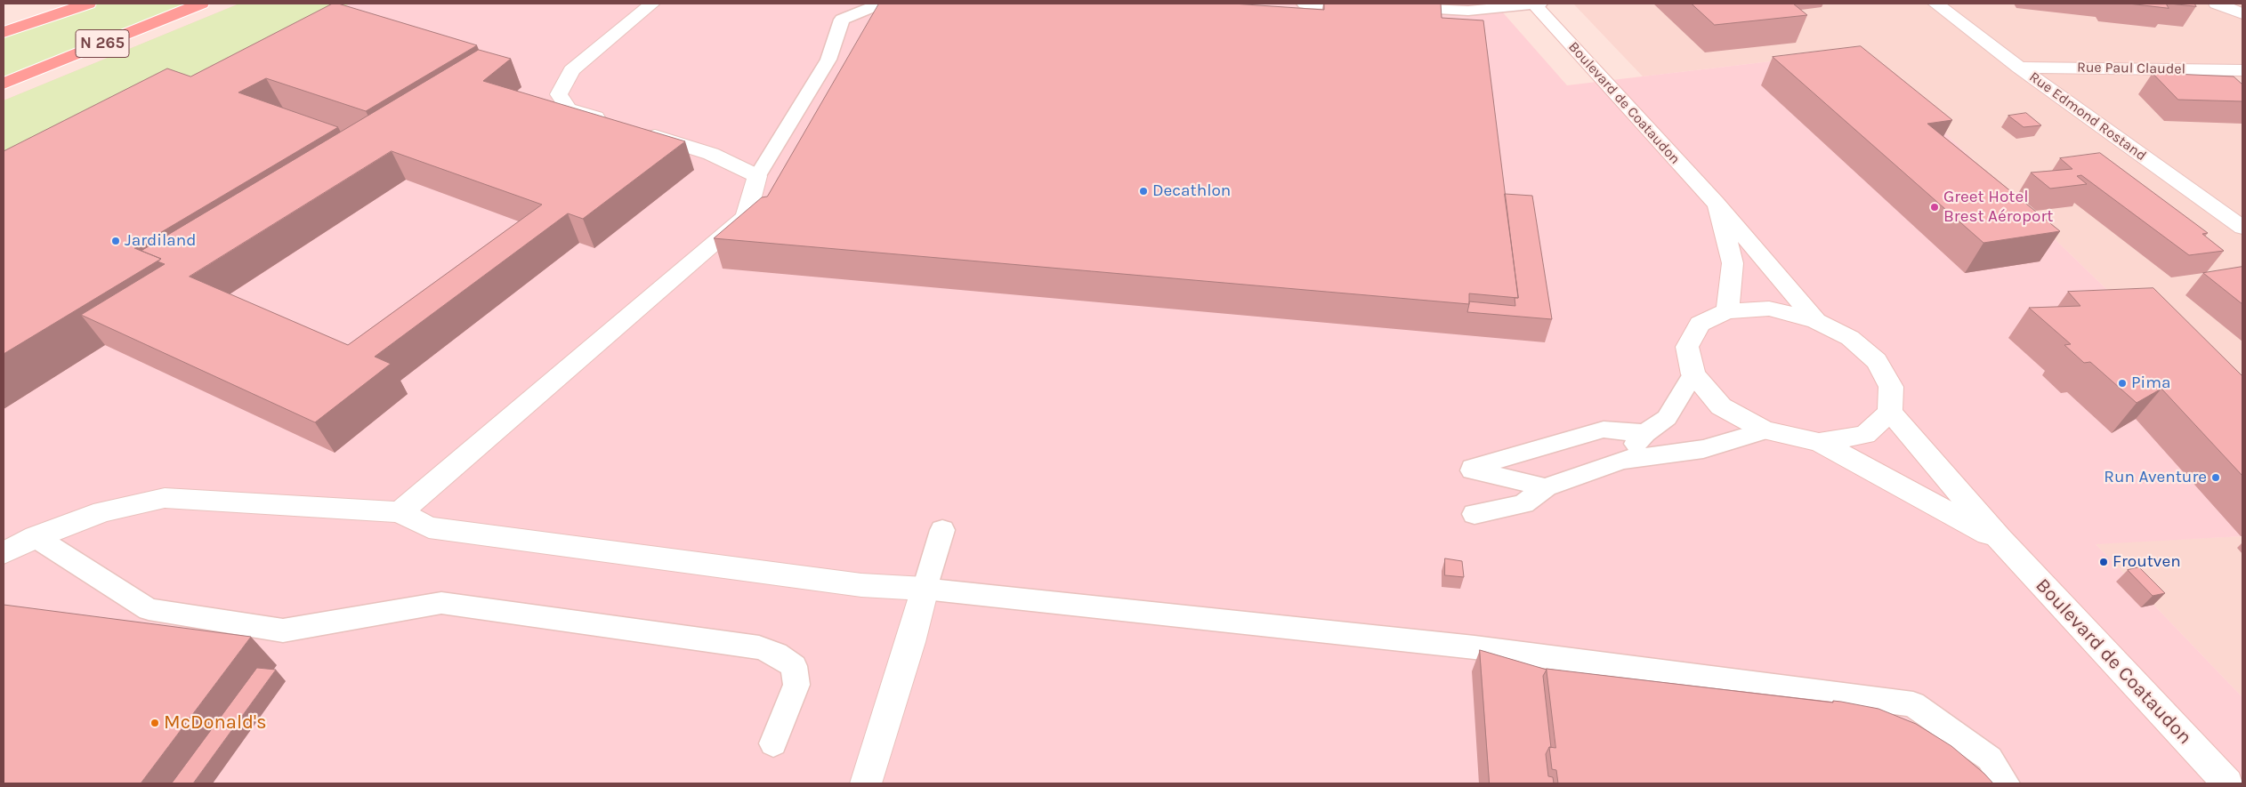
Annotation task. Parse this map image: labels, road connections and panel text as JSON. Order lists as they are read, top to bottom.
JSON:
{
  "streets": {
    "highway": ["N 265"],
    "street": ["Rue Paul Claudel", "Boulevard de Coataudon", "Rue Edmond Rostand"]
  },
  "crossings": [
    ["Rue Paul Claudel", "Rue Edmond Rostand"]
  ],
  "places": [
    "Decathlon",
    "Greet Hotel Brest Aéroport",
    "Jardiland",
    "Pima",
    "Run Aventure",
    "Froutven",
    "McDonald's"
  ]
}
